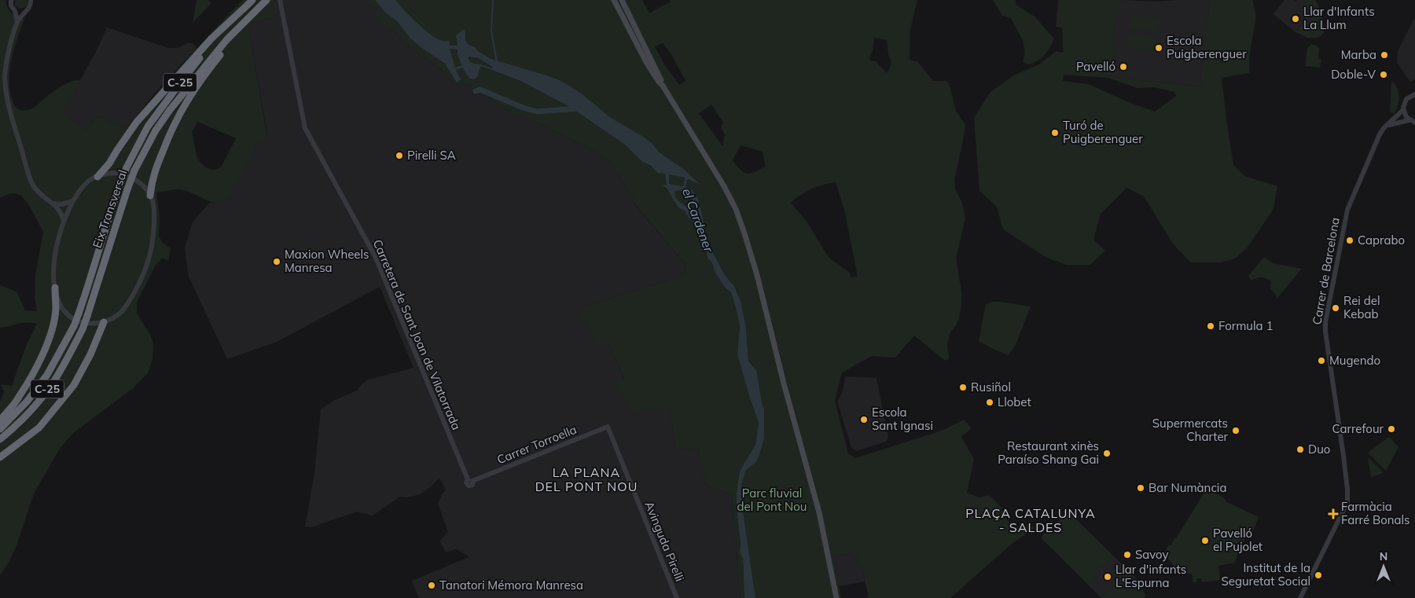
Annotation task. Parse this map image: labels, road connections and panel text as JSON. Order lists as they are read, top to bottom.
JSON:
{
  "streets": {
    "highway": ["C-25", "Eix Transversal"],
    "street": [
      "Carrer de Barcelona",
      "Carretera de Sant Joan de Vilatorrada",
      "Carrer Torroella",
      "Avinguda Pirelli"
    ]
  },
  "crossings": [
    ["Carretera de Sant Joan de Vilatorrada", "Carrer Torroella"],
    ["Carrer Torroella", "Avinguda Pirelli"]
  ],
  "districts": ["LA PLANA DEL PONT NOU", "PLAÇA CATALUNYA - SALDES"],
  "water": ["el Cardener"],
  "parks": ["Parc fluvial del Pont Nou"],
  "places": {
    "other": [
      "Llar d'Infants La Llum",
      "Escola Puigberenguer",
      "Marba",
      "Pavelló",
      "Doble-V",
      "Turó de Puigberenguer",
      "Pirelli SA",
      "Caprabo",
      "Maxion Wheels Manresa",
      "Rei del Kebab",
      "Formula 1",
      "Mugendo",
      "Rusiñol",
      "Llobet",
      "Escola Sant Ignasi",
      "Carrefour",
      "Supermercats Charter",
      "Duo",
      "Restaurant xinès Paraíso Shang Gai",
      "Bar Numància",
      "Pavelló el Pujolet",
      "Savoy",
      "Institut de la Seguretat Social",
      "Llar d'infants L'Espurna",
      "Tanatori Mémora Manresa"
    ],
    "health": ["Farmàcia Farré Bonals"]
  },
  "north": "top"
}
